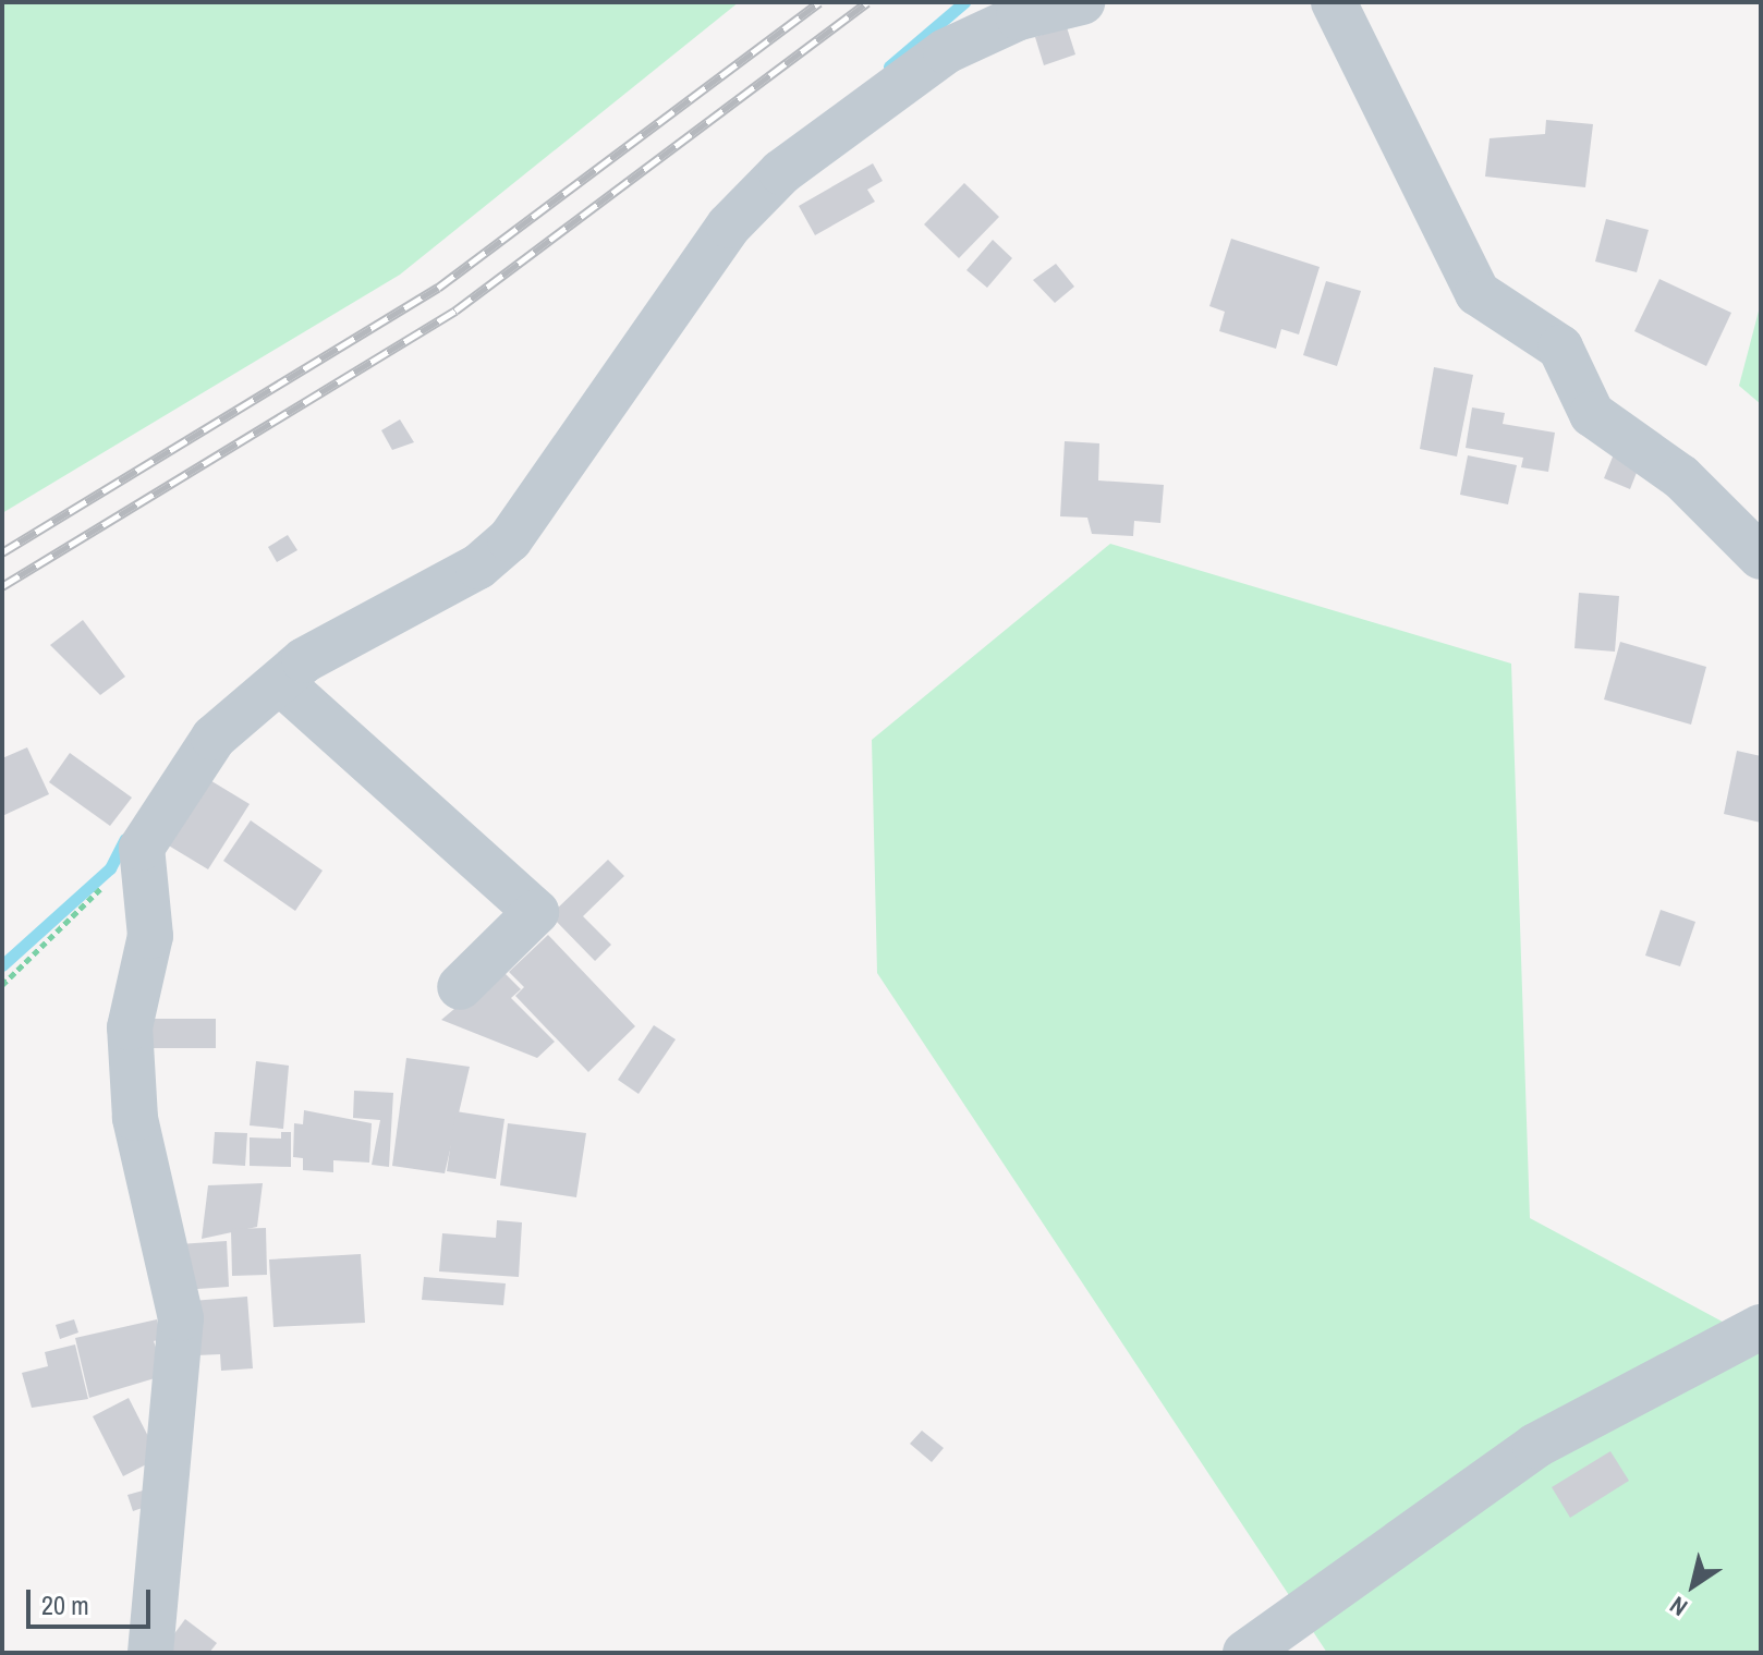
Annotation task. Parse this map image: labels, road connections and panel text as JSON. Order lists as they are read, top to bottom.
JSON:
{
  "scale_bar": "20 m",
  "north": "bottom left"
}
